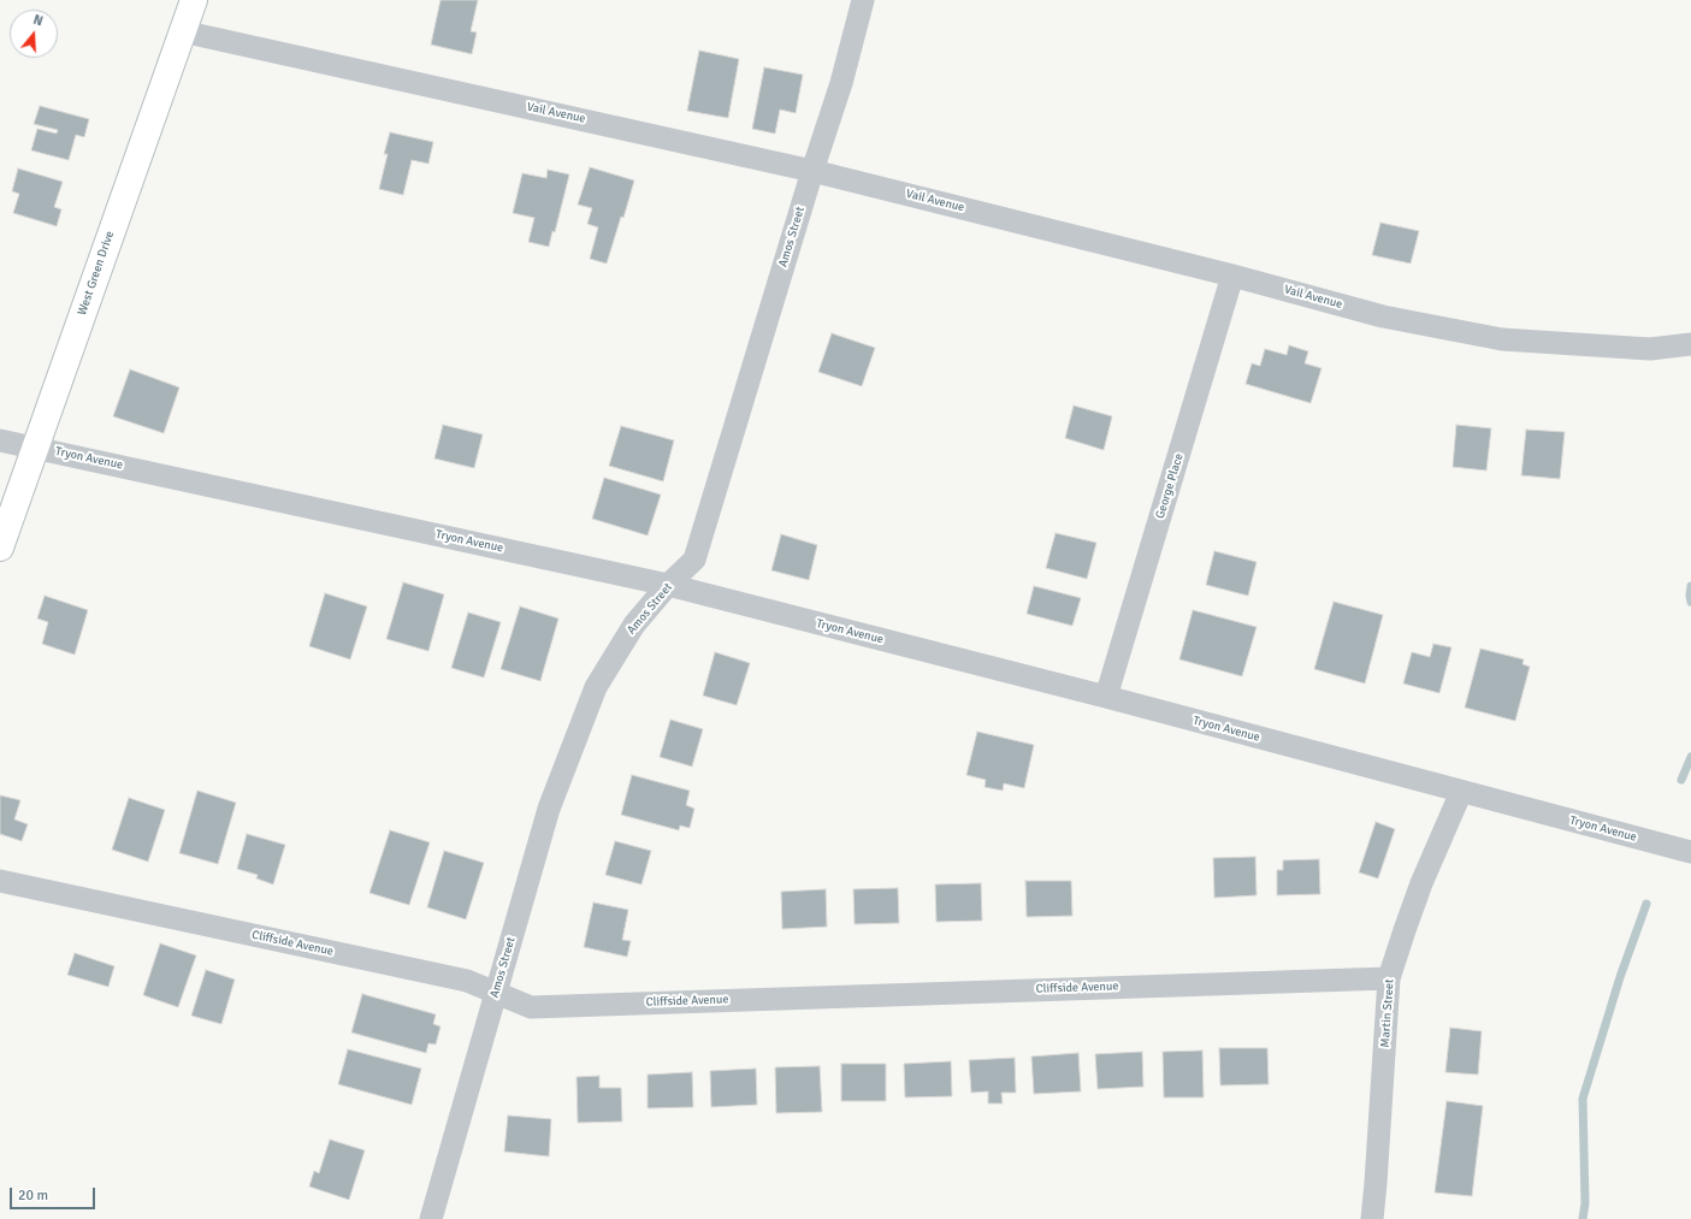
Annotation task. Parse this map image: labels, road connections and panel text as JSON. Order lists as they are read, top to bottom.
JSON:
{
  "streets": {
    "main road": ["West Green Drive"],
    "street": [
      "Vail Avenue",
      "Amos Street",
      "Tryon Avenue",
      "George Place",
      "Cliffside Avenue",
      "Martin Street"
    ]
  },
  "crossings": [
    ["Vail Avenue", "Amos Street"],
    ["Vail Avenue", "West Green Drive"],
    ["Vail Avenue", "George Place"],
    ["Amos Street", "Tryon Avenue"],
    ["Amos Street", "Cliffside Avenue"],
    ["West Green Drive", "Tryon Avenue"],
    ["Tryon Avenue", "George Place"],
    ["Tryon Avenue", "Martin Street"],
    ["Cliffside Avenue", "Martin Street"]
  ],
  "scale_bar": "20 m",
  "north": "top"
}
